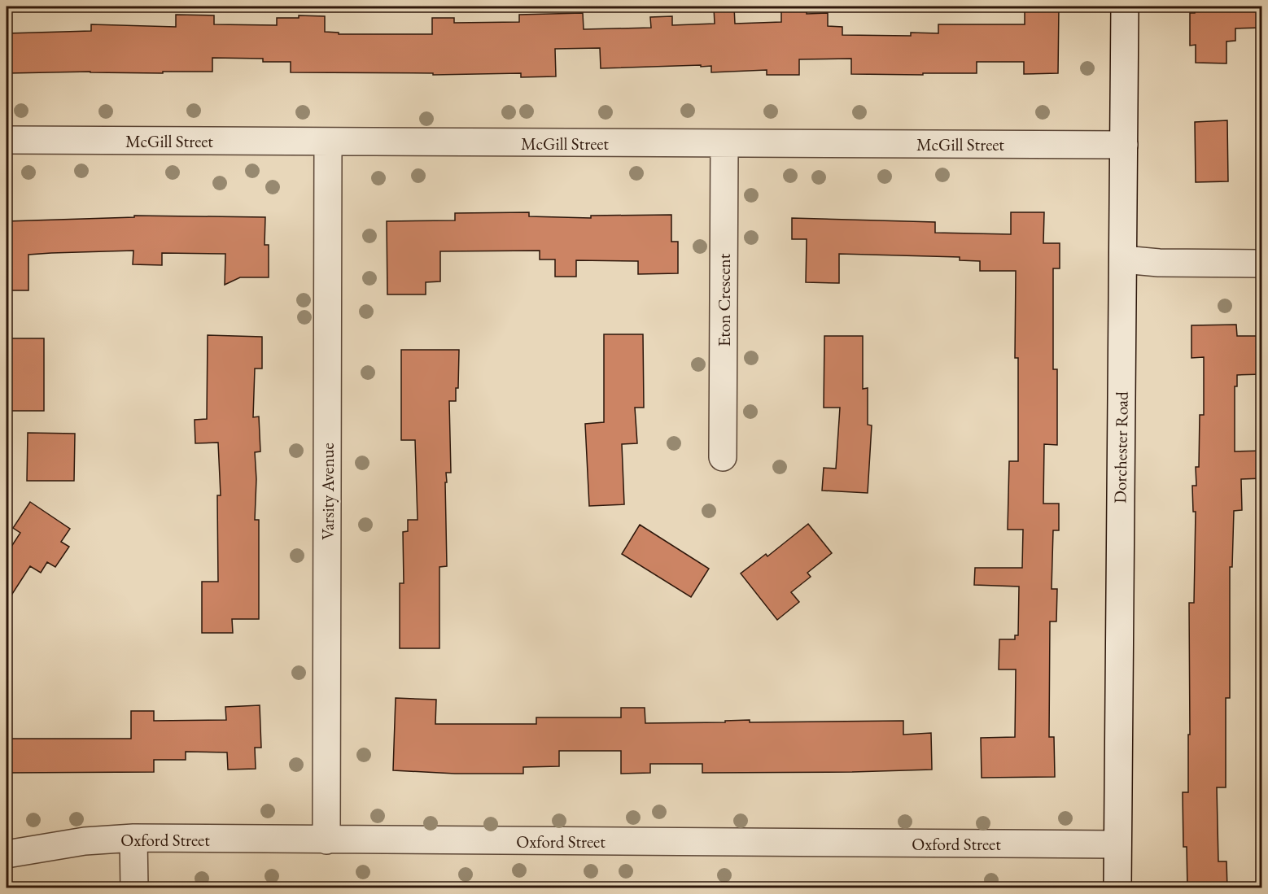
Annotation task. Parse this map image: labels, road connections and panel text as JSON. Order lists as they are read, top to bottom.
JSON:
{
  "streets": {
    "street": [
      "McGill Street",
      "Eton Crescent",
      "Dorchester Road",
      "Varsity Avenue",
      "Oxford Street"
    ]
  },
  "crossings": [
    ["McGill Street", "Eton Crescent"],
    ["McGill Street", "Dorchester Road"],
    ["McGill Street", "Varsity Avenue"],
    ["Dorchester Road", "Oxford Street"],
    ["Varsity Avenue", "Oxford Street"]
  ]
}
